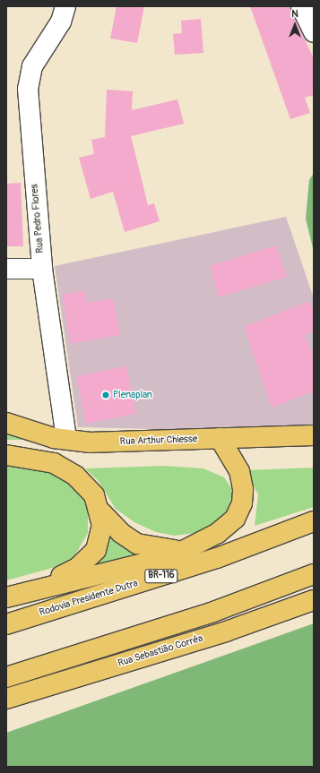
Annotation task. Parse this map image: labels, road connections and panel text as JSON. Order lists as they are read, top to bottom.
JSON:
{
  "streets": {
    "main road": [
      "Rua Arthur Chiesse",
      "BR-116",
      "Rodovia Presidente Dutra",
      "Rua Sebastião Corrêa"
    ],
    "street": ["Rua Pedro Flores"]
  },
  "crossings": [
    ["Rua Pedro Flores", "Rua Arthur Chiesse"]
  ],
  "places": ["Plenaplan"],
  "north": "top"
}
